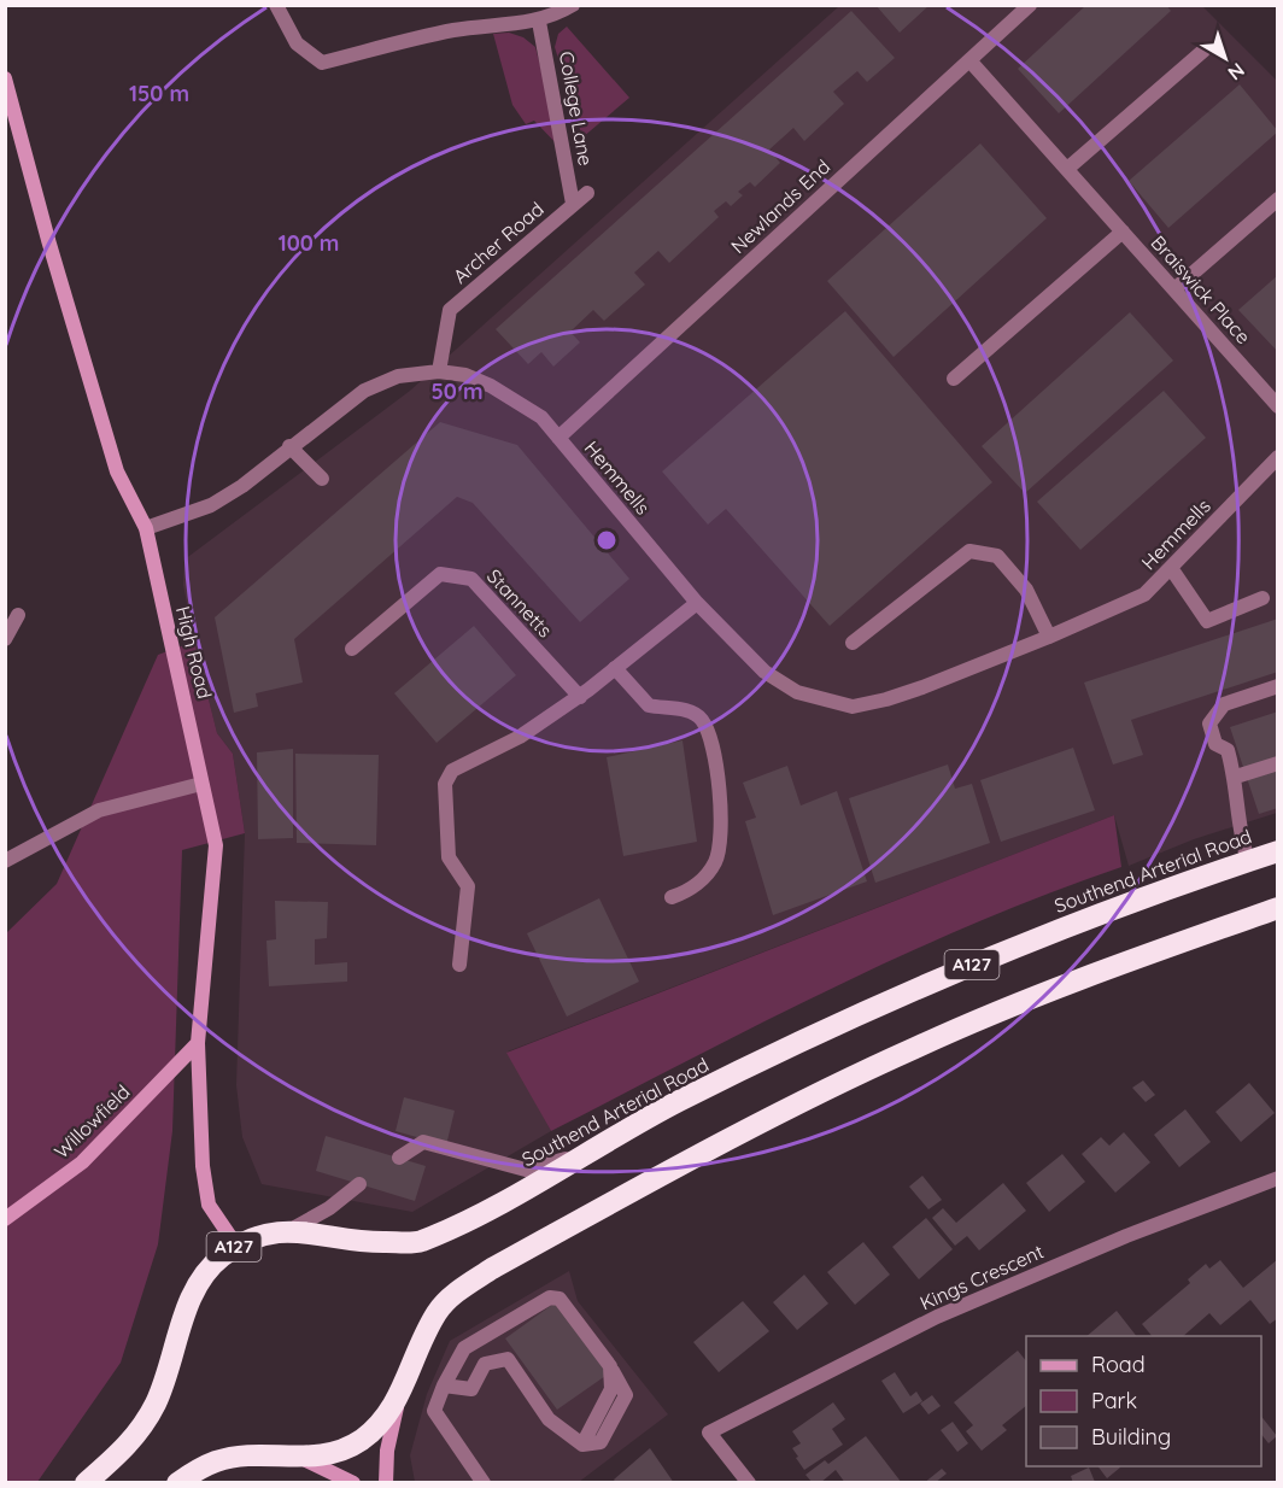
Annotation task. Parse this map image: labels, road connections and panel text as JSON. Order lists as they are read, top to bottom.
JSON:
{
  "streets": {
    "highway": ["Southend Arterial Road", "A127"],
    "street": [
      "College Lane",
      "Newlands End",
      "Archer Road",
      "Braiswick Place",
      "Hemmells",
      "Stannetts",
      "High Road",
      "Willowfield",
      "Kings Crescent"
    ]
  },
  "crossings": [
    ["College Lane", "Archer Road"],
    ["Newlands End", "Braiswick Place"],
    ["Newlands End", "Hemmells"],
    ["Archer Road", "Hemmells"],
    ["Hemmells", "High Road"],
    ["High Road", "Southend Arterial Road"],
    ["High Road", "Willowfield"]
  ],
  "legend": ["Road", "Park", "Building"],
  "north": "bottom right",
  "rings": ["150 m", "100 m", "50 m"]
}
